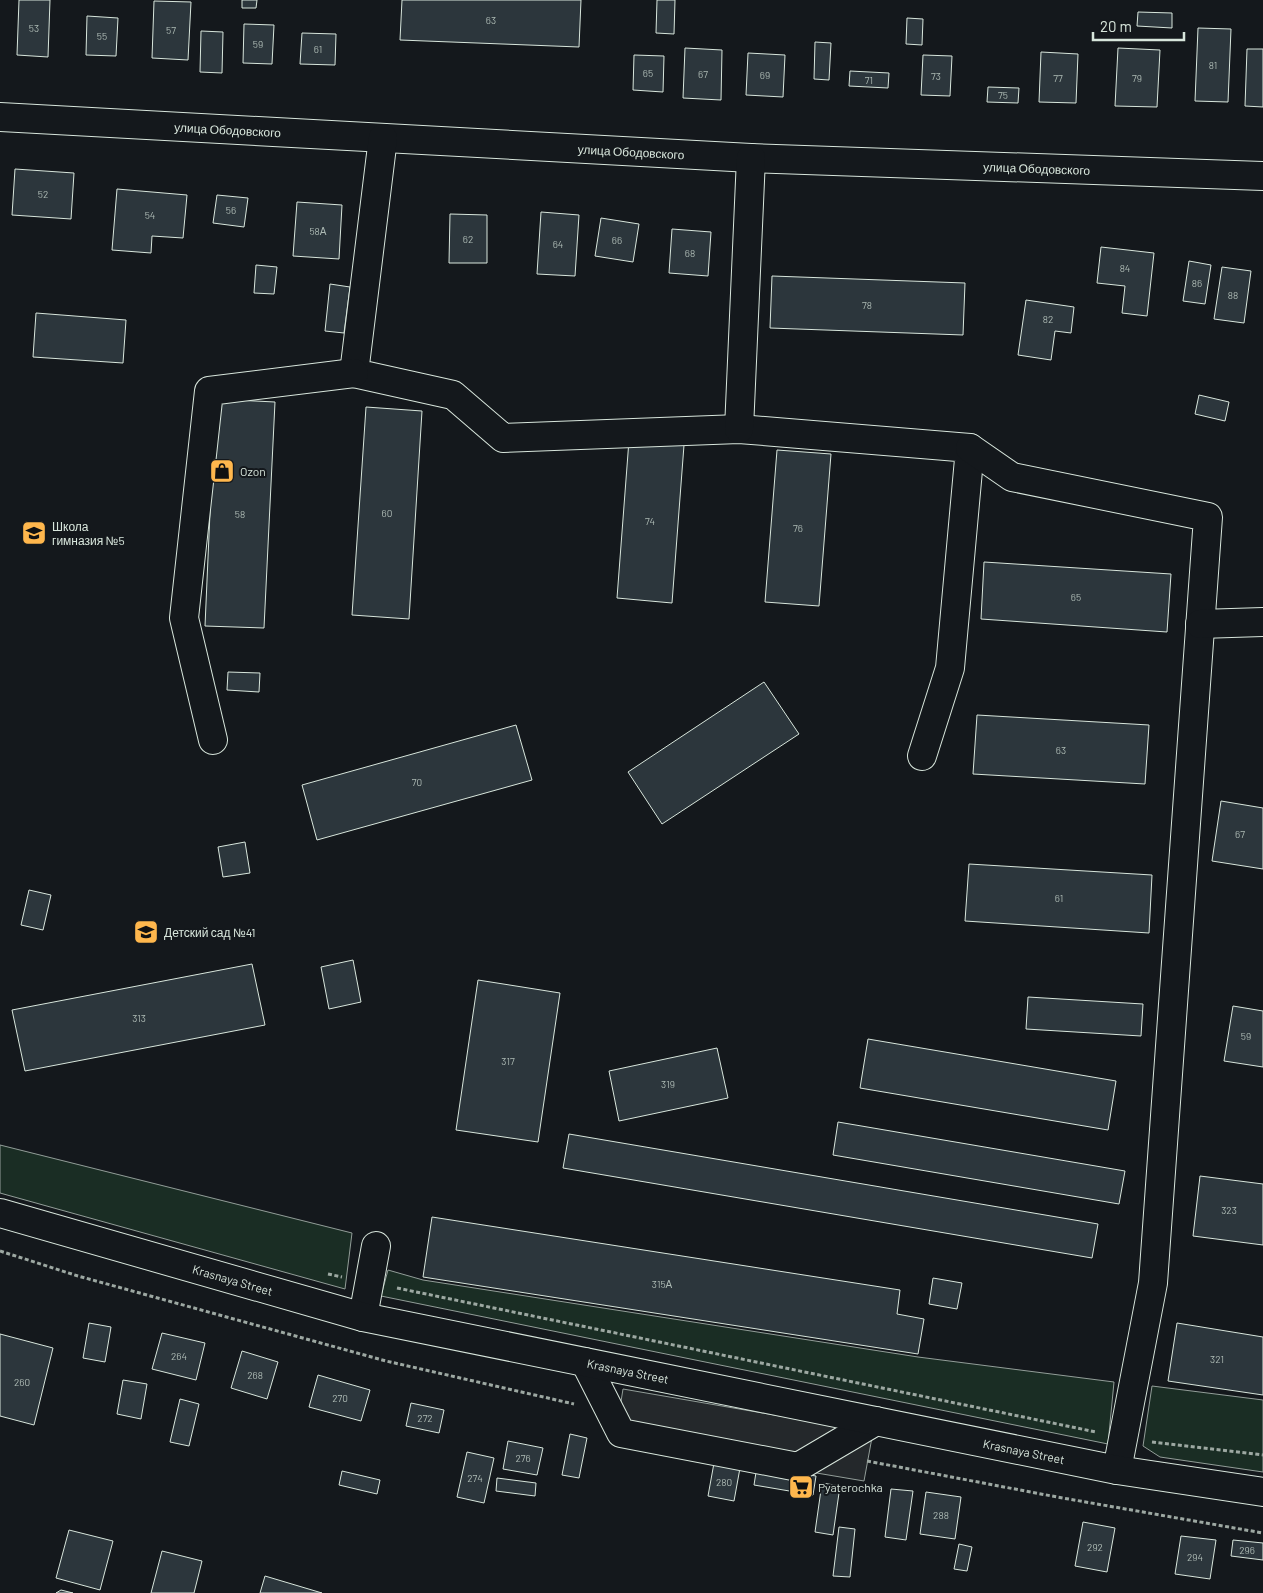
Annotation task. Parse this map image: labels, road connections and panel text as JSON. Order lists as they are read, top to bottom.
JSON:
{
  "streets": {
    "main road": ["улица Ободовского", "Krasnaya Street"]
  },
  "places": {
    "shop": ["Ozon"],
    "school or university": ["Школа гимназия №5", "Детский сад №41"],
    "supermarket": ["Pyaterochka"]
  },
  "house_numbers": [
    "63",
    "53",
    "57",
    "55",
    "59",
    "61",
    "81",
    "65",
    "67",
    "69",
    "73",
    "77",
    "79",
    "71",
    "75",
    "52",
    "56",
    "54",
    "58А",
    "62",
    "66",
    "64",
    "68",
    "84",
    "86",
    "88",
    "78",
    "82",
    "60",
    "58",
    "74",
    "76",
    "65",
    "63",
    "70",
    "67",
    "61",
    "313",
    "59",
    "317",
    "319",
    "323",
    "315А",
    "264",
    "321",
    "268",
    "260",
    "270",
    "272",
    "276",
    "274",
    "280",
    "288",
    "292",
    "296",
    "294"
  ],
  "scale_bar": "20 m"
}
